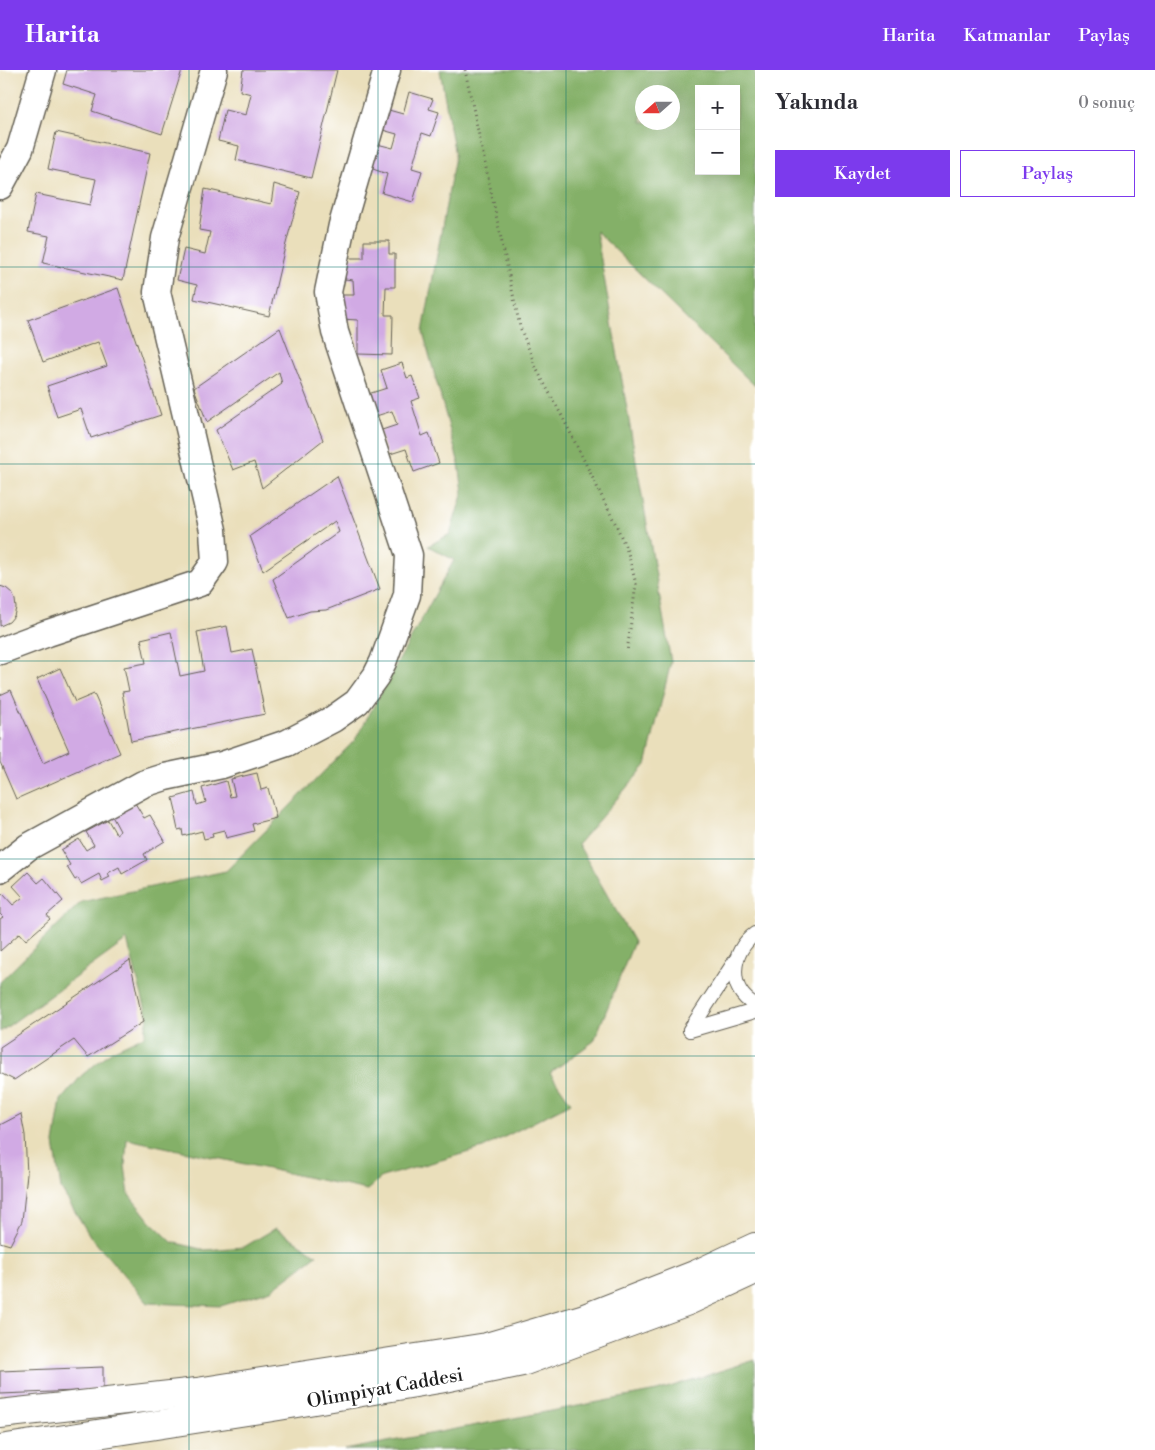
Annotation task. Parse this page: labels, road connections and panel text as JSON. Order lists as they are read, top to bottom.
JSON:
{
  "streets": {
    "street": ["Olimpiyat Caddesi"]
  },
  "north": "left",
  "page": {
    "header": "Harita",
    "nav": ["Harita", "Katmanlar", "Paylaş"],
    "heading": ["Yakında", "0 sonuç"],
    "map_buttons": ["+", "−"],
    "buttons": ["Kaydet", "Paylaş"]
  }
}
